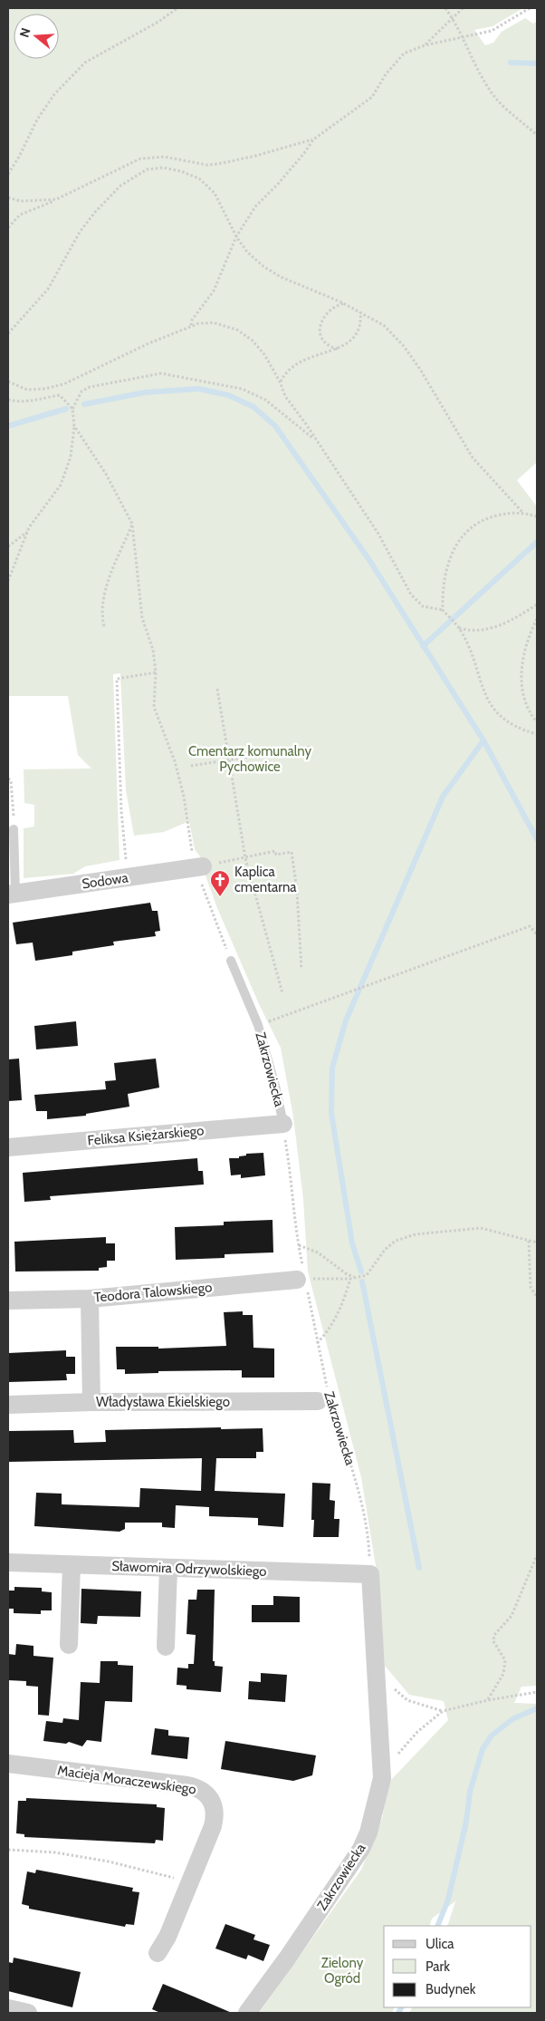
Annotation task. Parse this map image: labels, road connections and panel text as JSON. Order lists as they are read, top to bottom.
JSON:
{
  "streets": {
    "street": [
      "Sodowa",
      "Zakrzowiecka",
      "Feliksa Księżarskiego",
      "Teodora Talowskiego",
      "Władysława Ekielskiego",
      "Sławomira Odrzywolskiego",
      "Macieja Moraczewskiego"
    ]
  },
  "crossings": [
    ["Zakrzowiecka", "Feliksa Księżarskiego"],
    ["Zakrzowiecka", "Teodora Talowskiego"],
    ["Zakrzowiecka", "Władysława Ekielskiego"],
    ["Zakrzowiecka", "Sławomira Odrzywolskiego"]
  ],
  "parks": ["Cmentarz komunalny Pychowice", "Zielony Ogród"],
  "places": {
    "church": ["Kaplica cmentarna"]
  },
  "legend": ["Ulica", "Park", "Budynek"],
  "north": "left"
}
